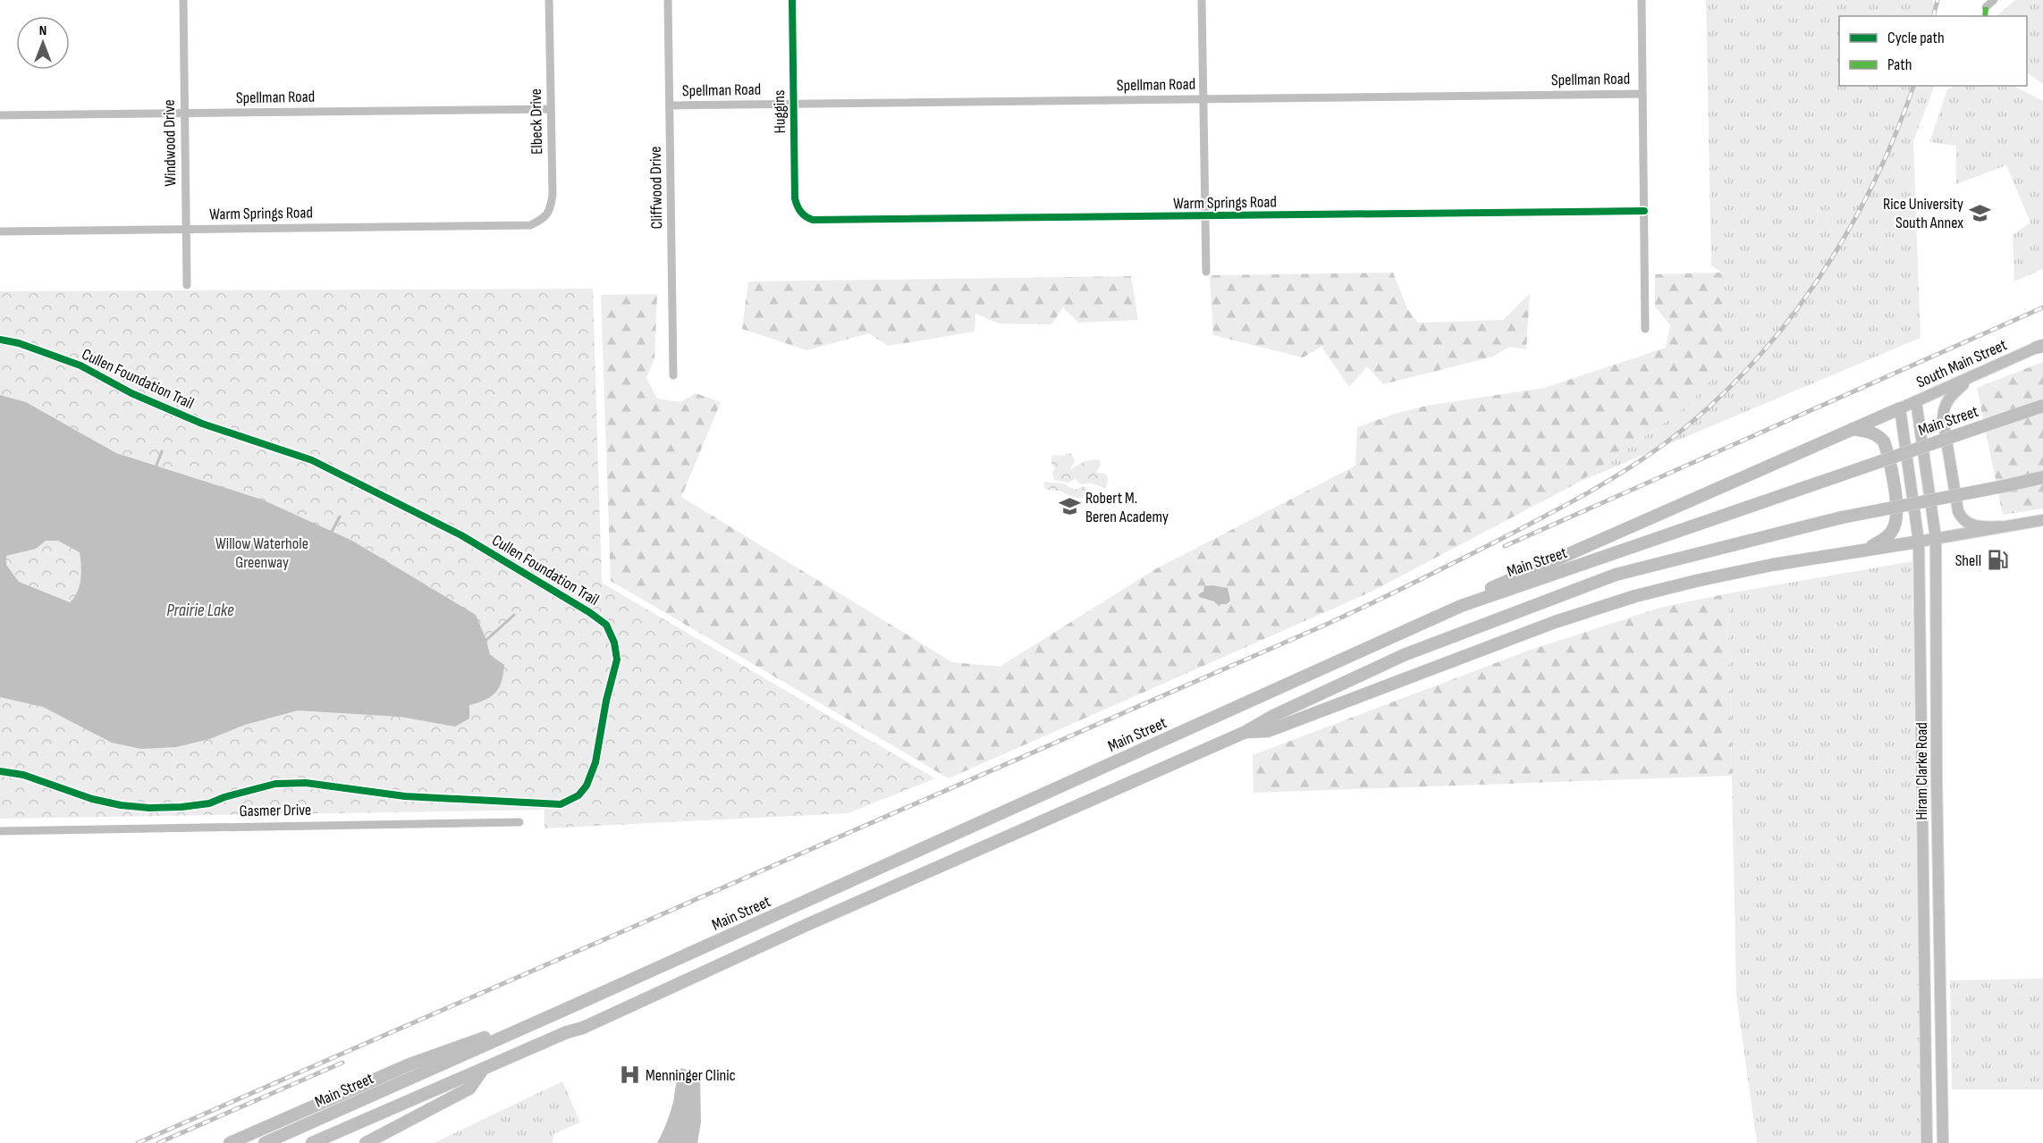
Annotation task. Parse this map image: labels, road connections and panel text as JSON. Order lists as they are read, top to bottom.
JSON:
{
  "streets": {
    "highway": ["Main Street"],
    "main road": ["South Main Street", "Hiram Clarke Road"],
    "street": [
      "Spellman Road",
      "Huggins",
      "Elbeck Drive",
      "Windwood Drive",
      "Cliffwood Drive",
      "Warm Springs Road",
      "Gasmer Drive"
    ],
    "cycle path": ["Cullen Foundation Trail"]
  },
  "crossings": [
    ["Spellman Road", "Huggins"],
    ["Spellman Road", "Elbeck Drive"],
    ["Spellman Road", "Windwood Drive"],
    ["Spellman Road", "Cliffwood Drive"],
    ["Huggins", "Warm Springs Road"],
    ["Elbeck Drive", "Warm Springs Road"],
    ["Windwood Drive", "Warm Springs Road"],
    ["South Main Street", "Hiram Clarke Road"]
  ],
  "water": ["Prairie Lake"],
  "parks": ["Willow Waterhole Greenway"],
  "places": {
    "school or university": ["Rice University South Annex", "Robert M. Beren Academy"],
    "fuel station": ["Shell"],
    "hospital": ["Menninger Clinic"]
  },
  "legend": ["Cycle path", "Path"],
  "north": "top"
}
